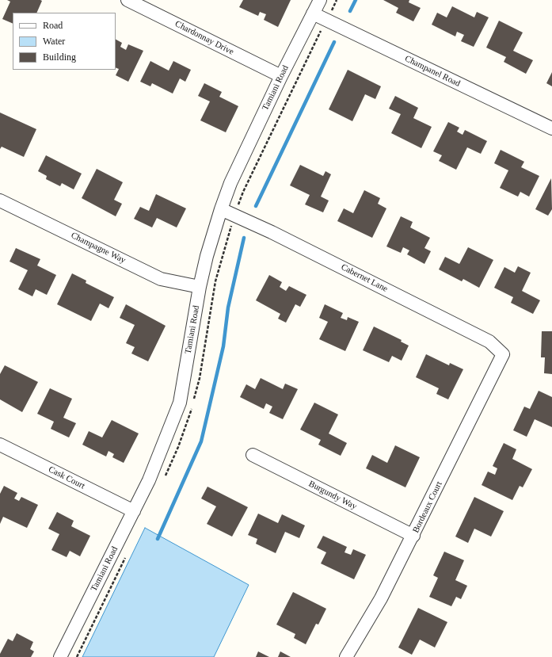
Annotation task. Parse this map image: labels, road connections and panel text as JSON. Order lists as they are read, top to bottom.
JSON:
{
  "streets": {
    "street": [
      "Chardonnay Drive",
      "Champanel Road",
      "Tamiani Road",
      "Champagne Way",
      "Cabernet Lane",
      "Cask Court",
      "Burgundy Way",
      "Bordeaux Court"
    ]
  },
  "crossings": [
    ["Chardonnay Drive", "Tamiani Road"],
    ["Champanel Road", "Tamiani Road"],
    ["Tamiani Road", "Champagne Way"],
    ["Tamiani Road", "Cabernet Lane"],
    ["Tamiani Road", "Cask Court"],
    ["Cabernet Lane", "Bordeaux Court"],
    ["Burgundy Way", "Bordeaux Court"]
  ],
  "legend": ["Road", "Water", "Building"]
}
